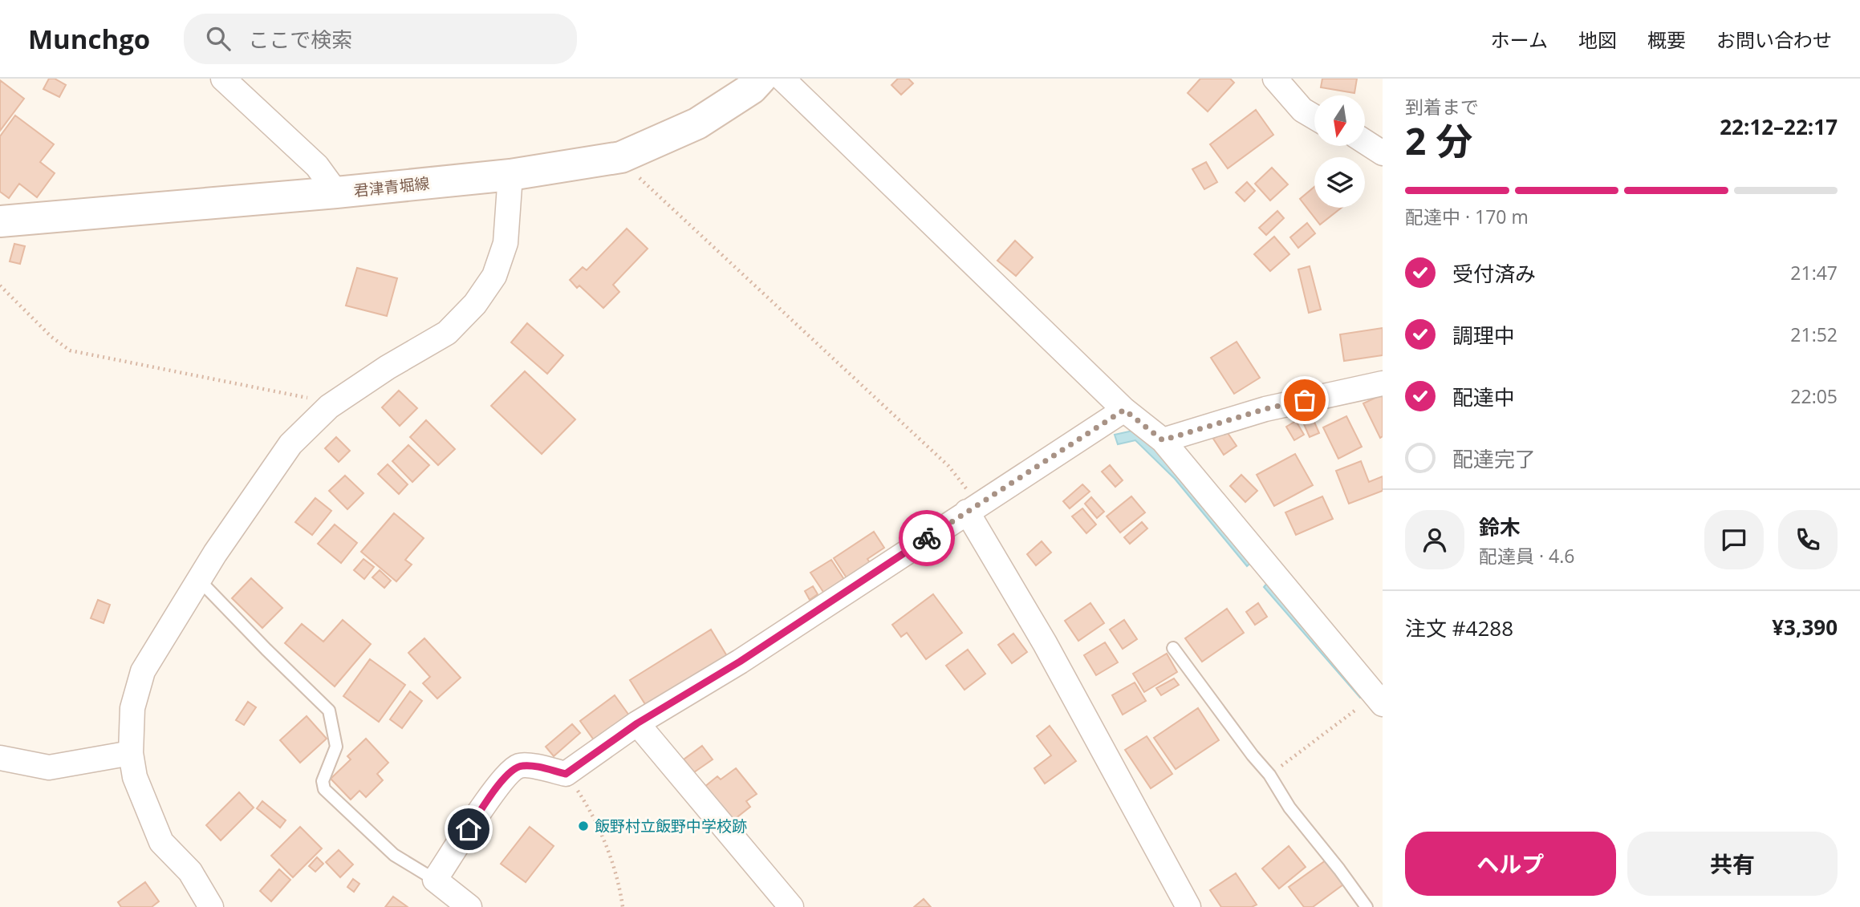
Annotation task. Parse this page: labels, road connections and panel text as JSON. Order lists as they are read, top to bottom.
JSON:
{
  "streets": {
    "main road": ["君津青堀線"]
  },
  "places": ["飯野村立飯野中学校跡"],
  "north": "bottom",
  "page": {
    "header": "Munchgo",
    "search": "ここで検索",
    "nav": [
      "ホーム",
      "地図",
      "概要",
      "お問い合わせ"
    ],
    "heading": ["2 分", "到着まで", "22:12–22:17"],
    "panel": [
      "鈴木",
      "配達員 · 4.6",
      "注文 #4288",
      "¥3,390"
    ],
    "bar": "配達中 · 170 m",
    "list": [
      ["受付済み", "21:47"],
      ["調理中", "21:52"],
      ["配達中", "22:05"],
      "配達完了"
    ],
    "buttons": ["ヘルプ", "共有"]
  }
}
